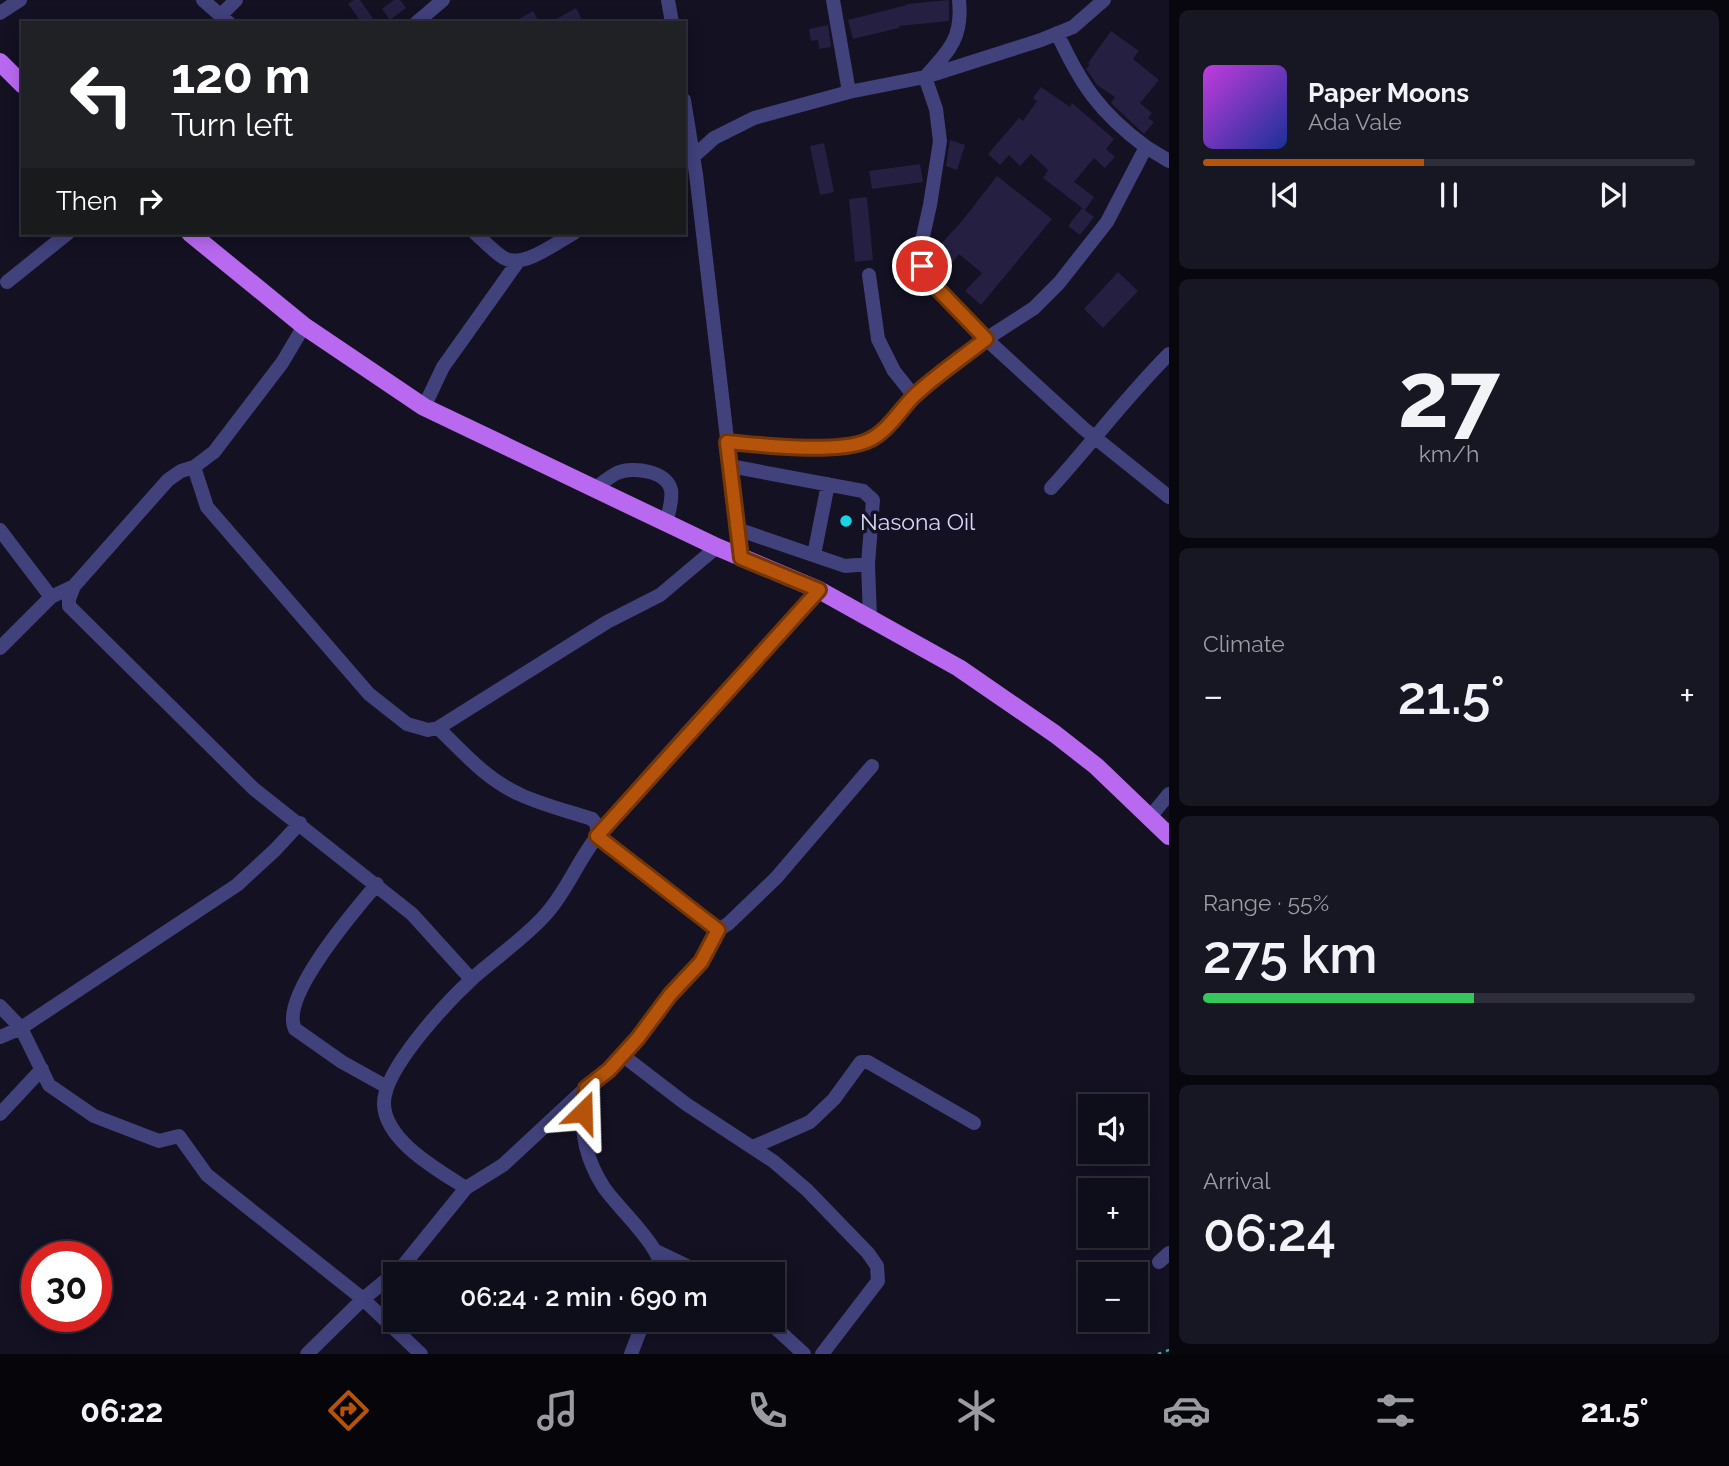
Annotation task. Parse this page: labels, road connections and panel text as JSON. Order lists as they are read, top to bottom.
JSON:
{
  "places": ["Nasona Oil"],
  "page": {
    "turn": ["120 m", "Turn left"],
    "song": ["Paper Moons", "Ada Vale"],
    "then": "Then",
    "tile": [
      ["27", "km/h"],
      "Climate",
      ["Range · 55%", "275 km"],
      ["Arrival", "06:24"]
    ],
    "heat": ["−", "21.5°", "+"],
    "map_buttons": ["+", "−"],
    "limit": "30",
    "trip": "06:24 · 2 min · 690 m",
    "tabs": ["06:22", "21.5°"]
  }
}
